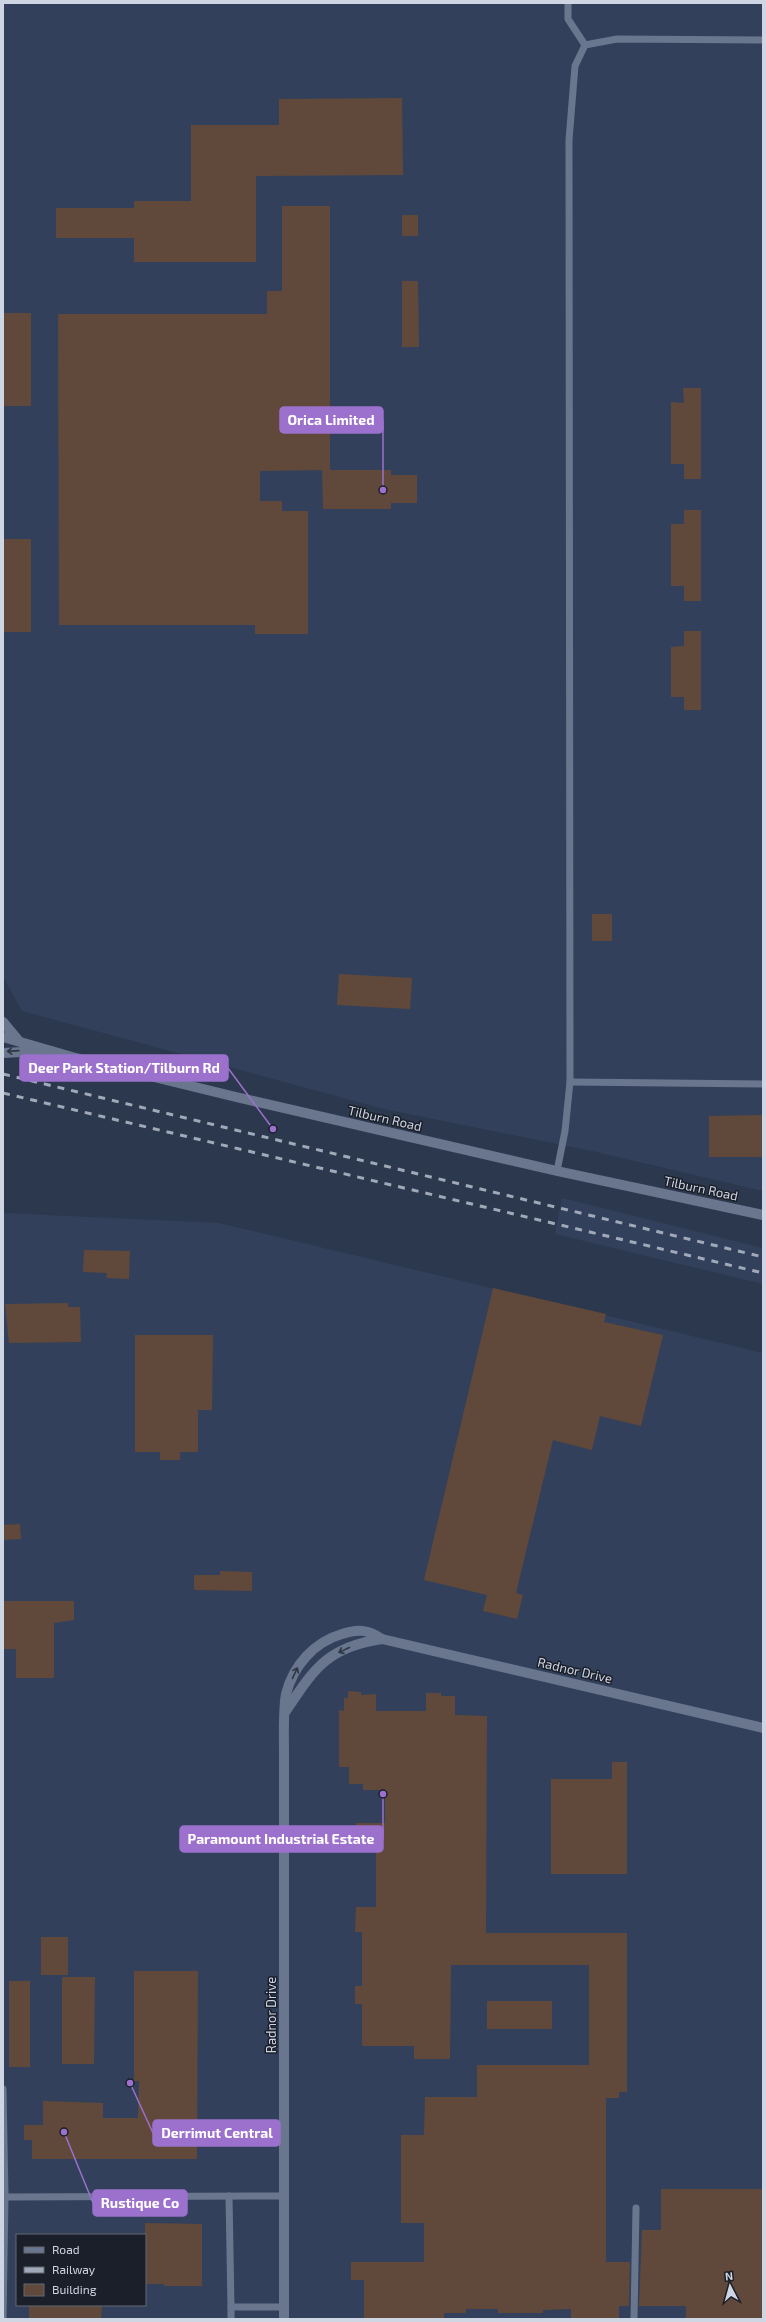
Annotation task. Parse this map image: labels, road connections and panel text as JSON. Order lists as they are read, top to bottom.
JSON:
{
  "streets": {
    "street": ["Tilburn Road", "Radnor Drive"]
  },
  "places": [
    "Orica Limited",
    "Deer Park Station/Tilburn Rd",
    "Paramount Industrial Estate",
    "Derrimut Central",
    "Rustique Co"
  ],
  "legend": ["Road", "Railway", "Building"],
  "north": "top"
}
